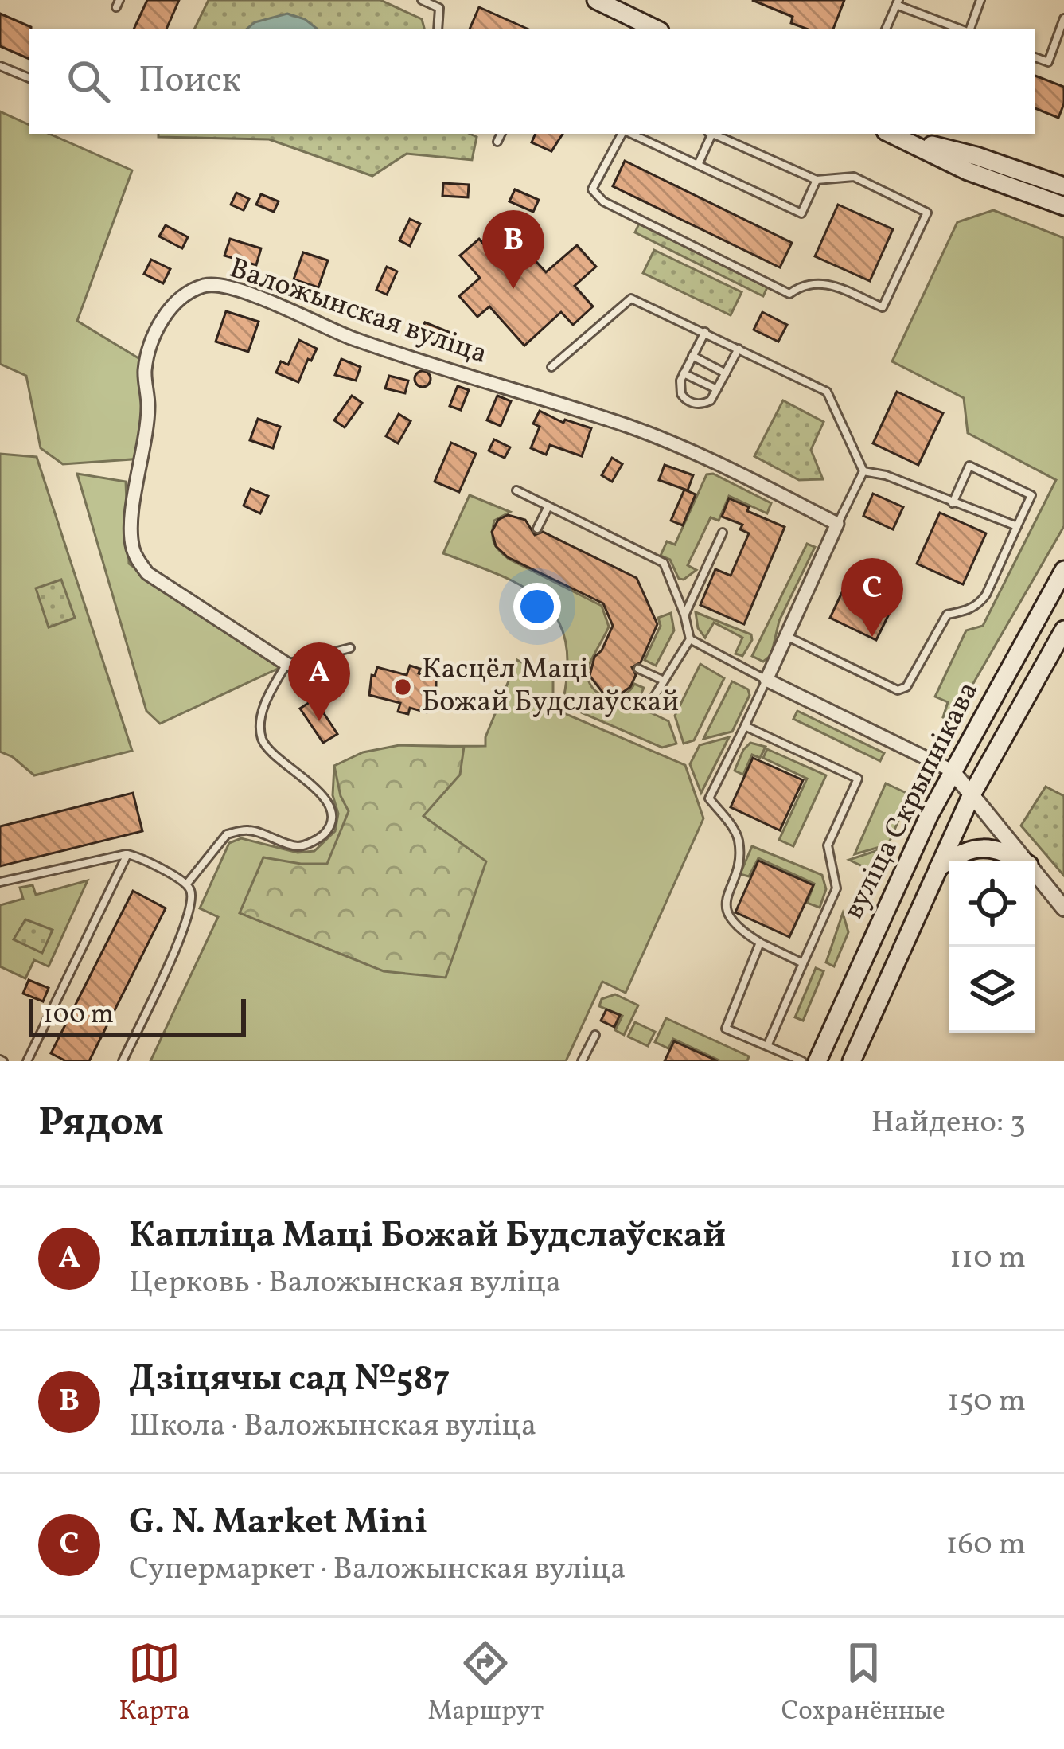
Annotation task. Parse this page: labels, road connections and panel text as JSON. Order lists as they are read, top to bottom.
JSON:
{
  "streets": {
    "main road": ["вуліца Скрыпнікава"],
    "street": ["Валожынская вуліца"]
  },
  "places": ["Касцёл Маці Божай Будслаўскай"],
  "scale_bar": "100 m",
  "page": {
    "search": "Поиск",
    "pins": ["B", "C", "A"],
    "scale": "100 m",
    "heading": ["Рядом", "Найдено: 3"],
    "list": [
      {
        "mark": "A",
        "name": "Капліца Маці Божай Будслаўскай",
        "note": "Церковь · Валожынская вуліца",
        "value": "110 m"
      },
      {
        "mark": "B",
        "name": "Дзіцячы сад №587",
        "note": "Школа · Валожынская вуліца",
        "value": "150 m"
      },
      {
        "mark": "C",
        "name": "G. N. Market Mini",
        "note": "Супермаркет · Валожынская вуліца",
        "value": "160 m"
      }
    ],
    "nav": ["Карта", "Маршрут", "Сохранённые"]
  }
}
